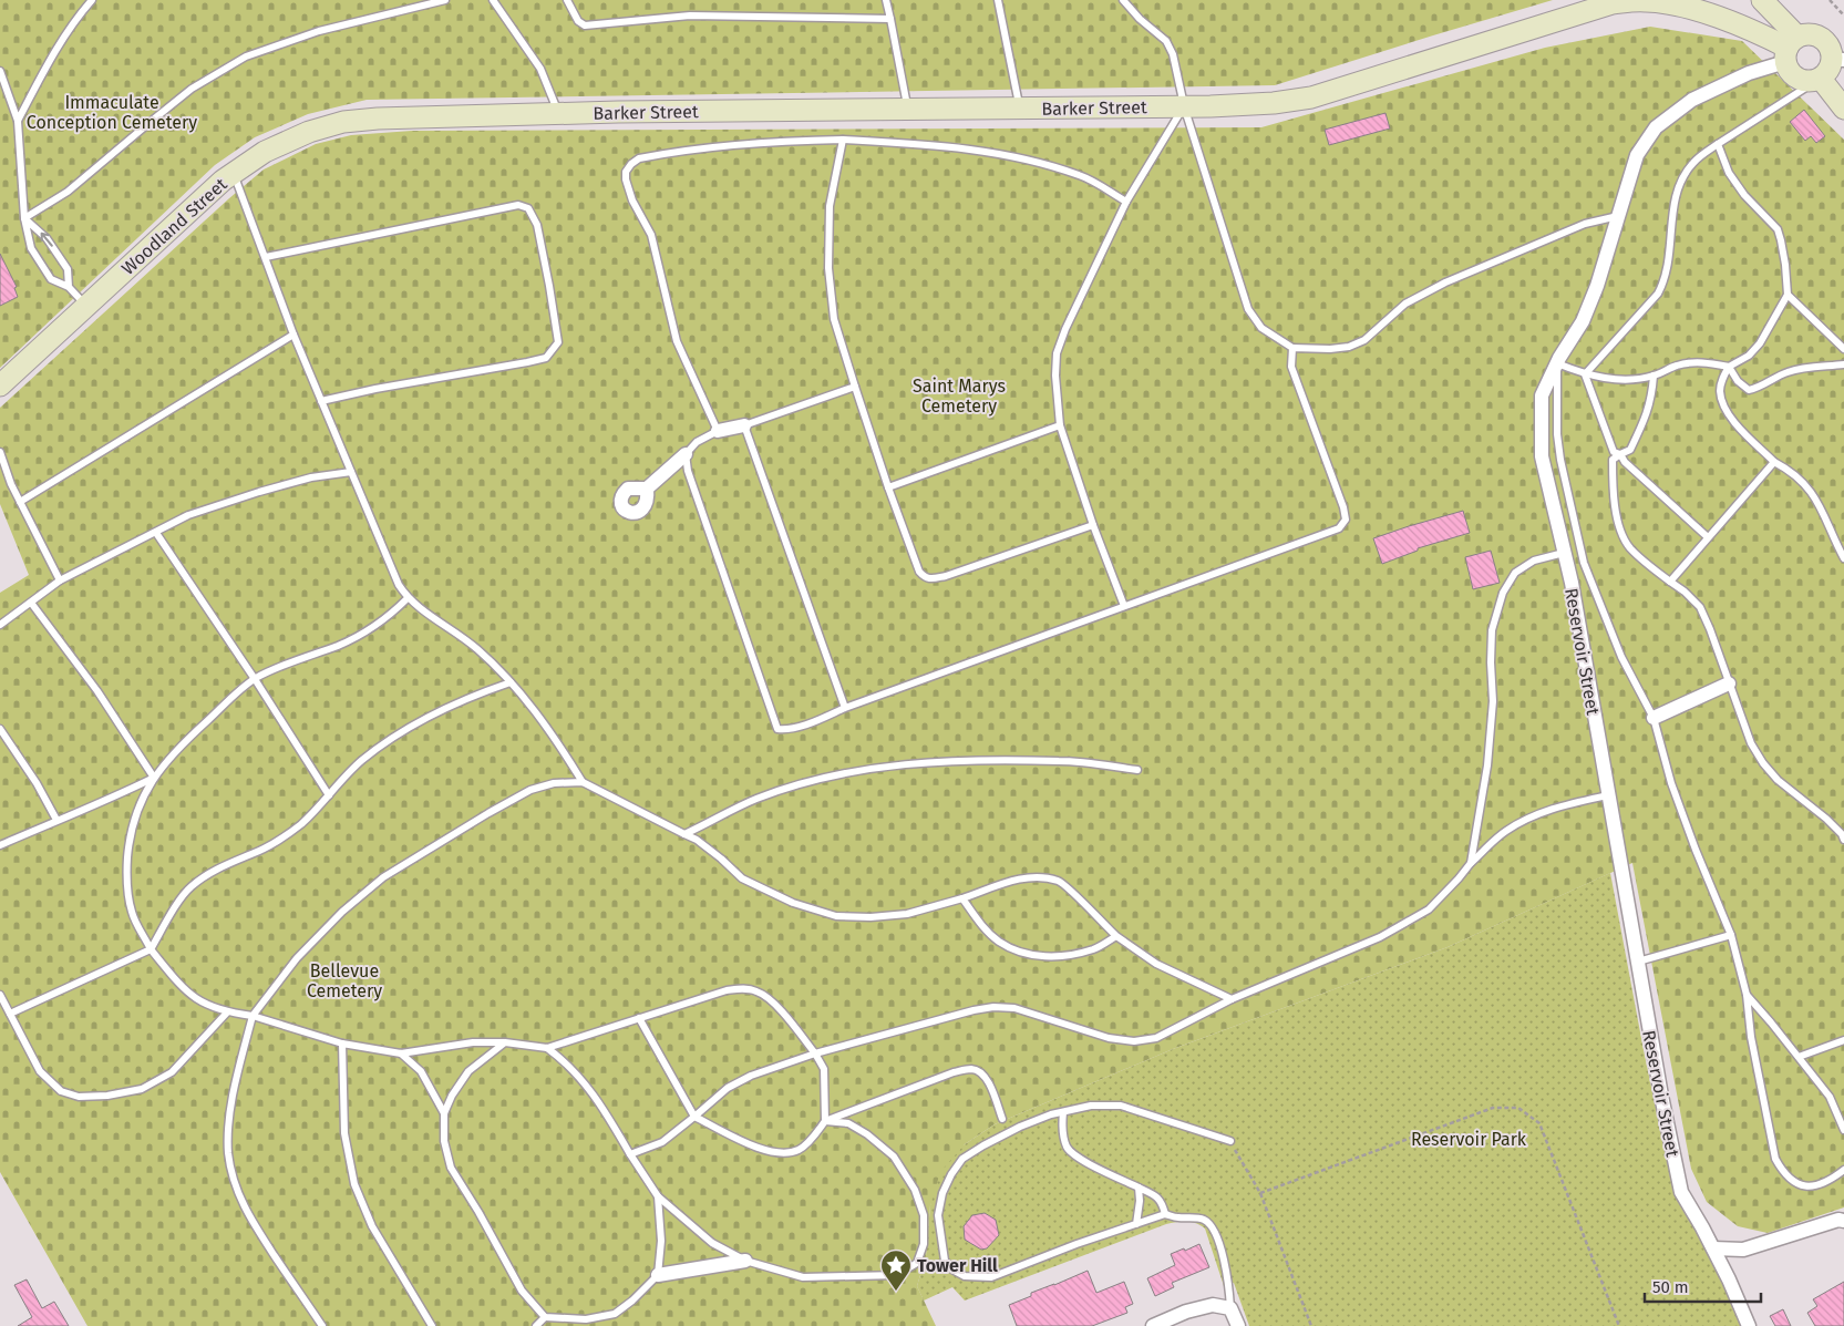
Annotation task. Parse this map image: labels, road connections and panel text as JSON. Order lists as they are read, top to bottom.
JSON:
{
  "streets": {
    "main road": ["Barker Street", "Woodland Street"],
    "street": ["Reservoir Street"]
  },
  "crossings": [
    ["Barker Street", "Woodland Street"],
    ["Barker Street", "Reservoir Street"]
  ],
  "parks": [
    "Immaculate Conception Cemetery",
    "Saint Marys Cemetery",
    "Bellevue Cemetery",
    "Reservoir Park"
  ],
  "places": {
    "place": ["Tower Hill"]
  },
  "scale_bar": "50 m"
}
